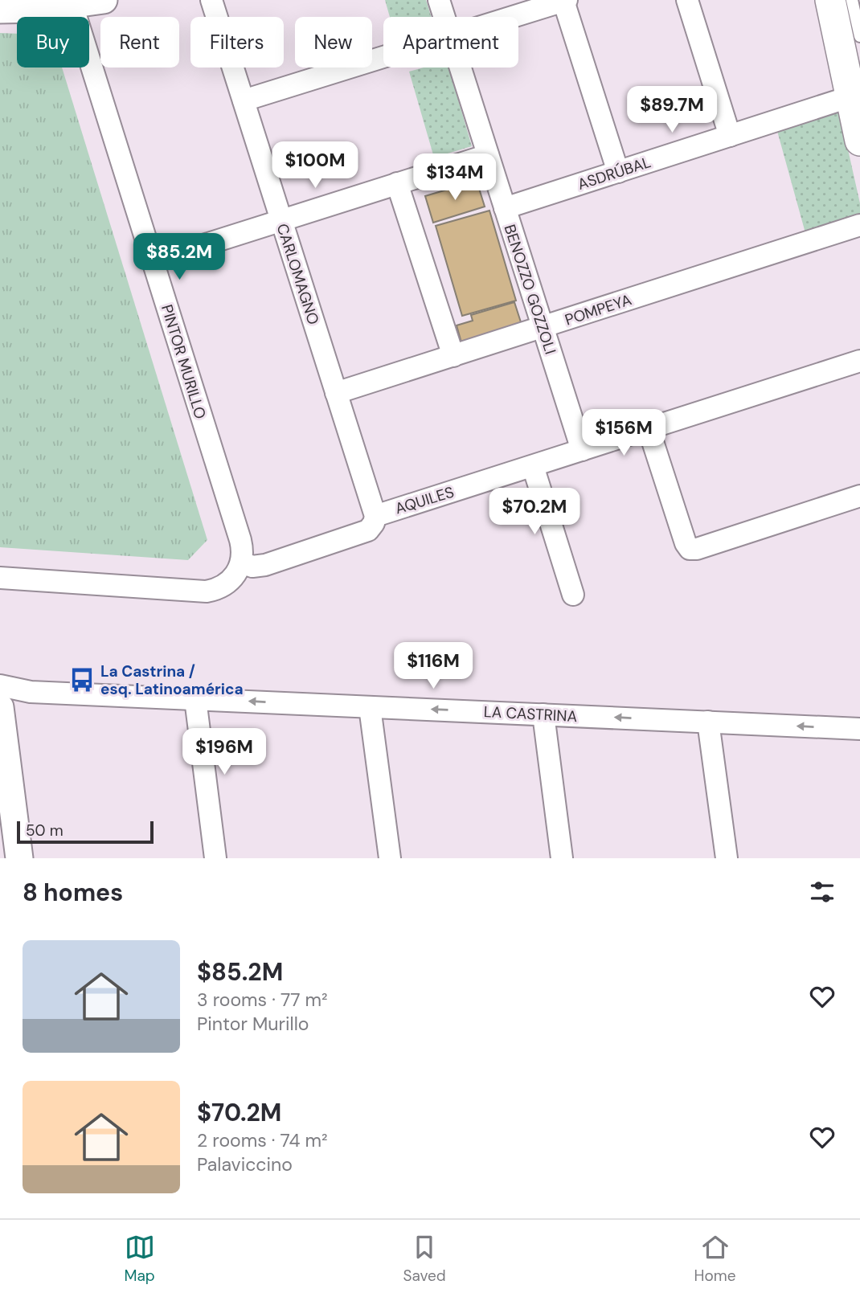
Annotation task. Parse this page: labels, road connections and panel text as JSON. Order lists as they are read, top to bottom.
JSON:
{
  "streets": {
    "street": [
      "ASDRÚBAL",
      "CARLOMAGNO",
      "BENOZZO GOZZOLI",
      "POMPEYA",
      "PINTOR MURILLO",
      "AQUILES",
      "LA CASTRINA"
    ]
  },
  "crossings": [
    ["ASDRÚBAL", "BENOZZO GOZZOLI"],
    ["CARLOMAGNO", "POMPEYA"],
    ["CARLOMAGNO", "AQUILES"],
    ["BENOZZO GOZZOLI", "POMPEYA"],
    ["BENOZZO GOZZOLI", "AQUILES"],
    ["PINTOR MURILLO", "AQUILES"]
  ],
  "one_way": ["LA CASTRINA"],
  "places": {
    "bus stop": ["La Castrina / esq. Latinoamérica"]
  },
  "scale_bar": "50 m",
  "page": {
    "chip": [
      "Buy",
      "Rent",
      "Filters",
      "New",
      "Apartment"
    ],
    "price": [
      "$89.7M",
      "$100M",
      "$134M",
      "$85.2M",
      "$156M",
      "$70.2M",
      "$116M",
      "$196M"
    ],
    "scale": "50 m",
    "heading": "8 homes",
    "list": [
      {
        "name": "$85.2M",
        "note": "3 rooms · 77 m² · Pintor Murillo"
      },
      {
        "name": "$70.2M",
        "note": "2 rooms · 74 m² · Palaviccino"
      }
    ],
    "tabs": ["Map", "Saved", "Home"]
  }
}
